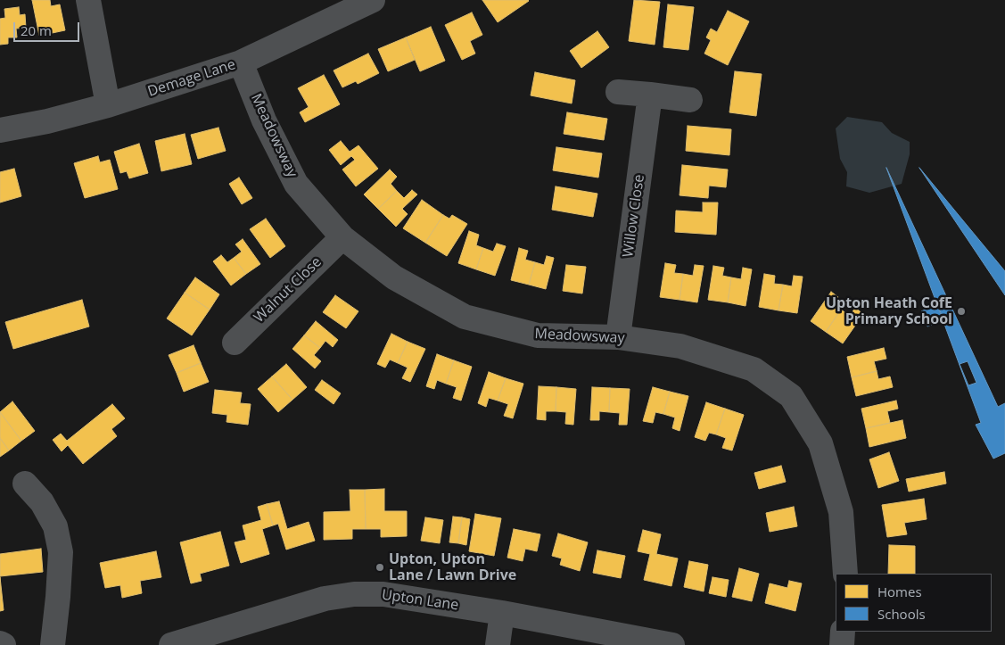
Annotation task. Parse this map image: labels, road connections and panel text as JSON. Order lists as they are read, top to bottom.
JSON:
{
  "streets": {
    "street": [
      "Demage Lane",
      "Meadowsway",
      "Willow Close",
      "Walnut Close",
      "Upton Lane"
    ]
  },
  "crossings": [
    ["Demage Lane", "Meadowsway"],
    ["Meadowsway", "Willow Close"],
    ["Meadowsway", "Walnut Close"]
  ],
  "places": ["Upton Heath CofE Primary School", "Upton, Upton Lane / Lawn Drive"],
  "legend": ["Homes", "Schools"],
  "scale_bar": "20 m"
}
